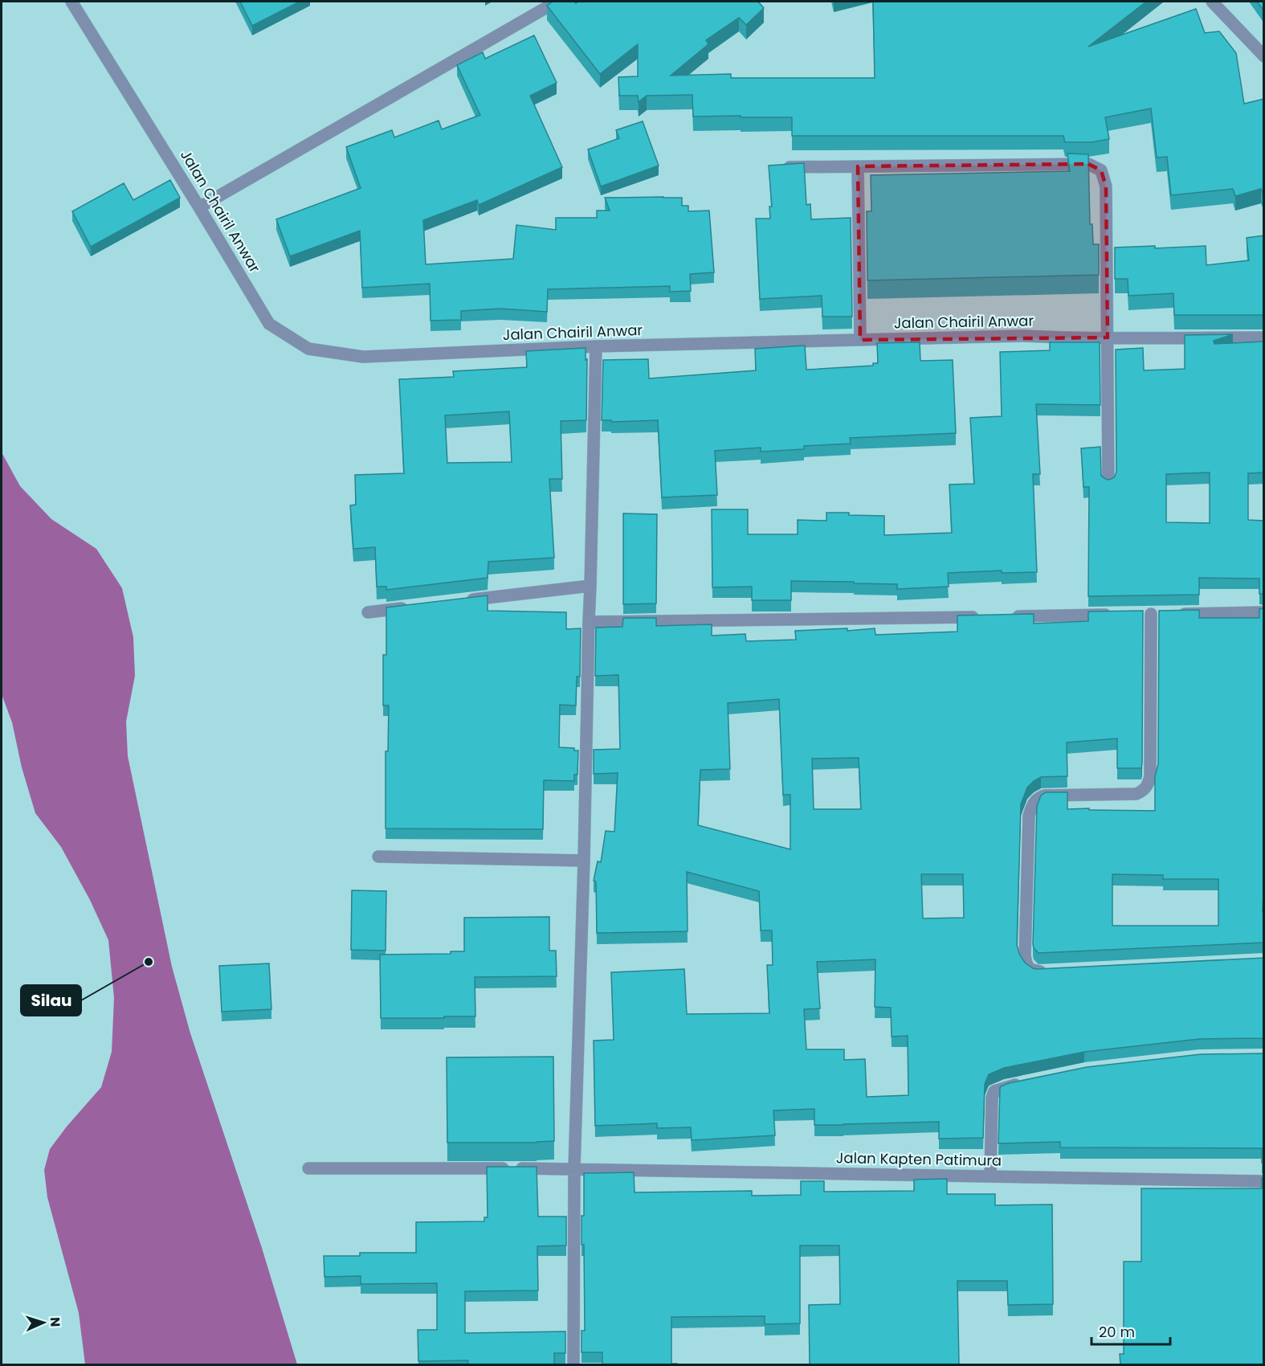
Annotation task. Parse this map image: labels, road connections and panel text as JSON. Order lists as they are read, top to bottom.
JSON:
{
  "streets": {
    "street": ["Jalan Chairil Anwar", "Jalan Kapten Patimura"]
  },
  "places": ["Silau"],
  "scale_bar": "20 m",
  "north": "right"
}
